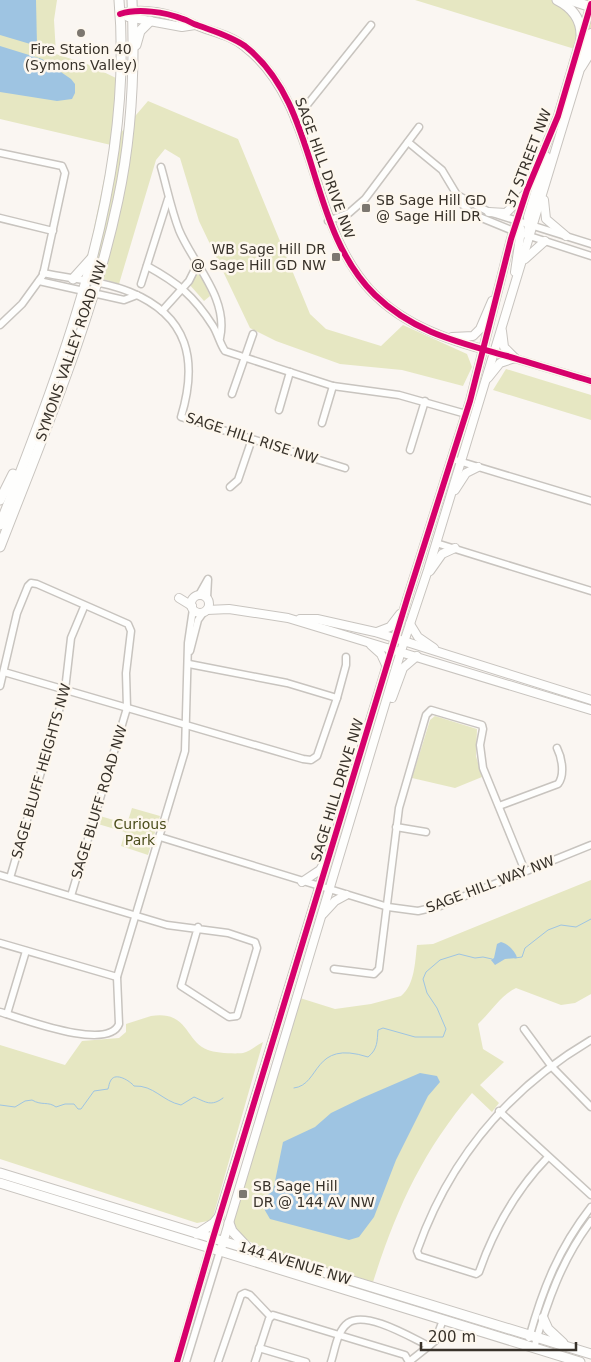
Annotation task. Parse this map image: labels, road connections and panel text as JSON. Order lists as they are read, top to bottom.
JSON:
{
  "streets": {
    "main road": ["SYMONS VALLEY ROAD NW", "144 AVENUE NW"],
    "street": [
      "37 STREET NW",
      "SAGE HILL DRIVE NW",
      "SAGE HILL RISE NW",
      "SAGE BLUFF HEIGHTS NW",
      "SAGE BLUFF ROAD NW",
      "SAGE HILL WAY NW"
    ]
  },
  "crossings": [
    ["37 STREET NW", "SAGE HILL DRIVE NW"],
    ["SAGE HILL DRIVE NW", "SYMONS VALLEY ROAD NW"],
    ["SAGE HILL DRIVE NW", "SAGE HILL WAY NW"],
    ["SAGE HILL DRIVE NW", "144 AVENUE NW"],
    ["SYMONS VALLEY ROAD NW", "SAGE HILL RISE NW"],
    ["SAGE BLUFF HEIGHTS NW", "SAGE BLUFF ROAD NW"]
  ],
  "parks": ["Curious Park"],
  "places": {
    "other": ["Fire Station 40 (Symons Valley)"],
    "transit": ["SB Sage Hill GD @ Sage Hill DR", "WB Sage Hill DR @ Sage Hill GD NW", "SB Sage Hill DR @ 144 AV NW"]
  },
  "scale_bar": "200 m"
}
